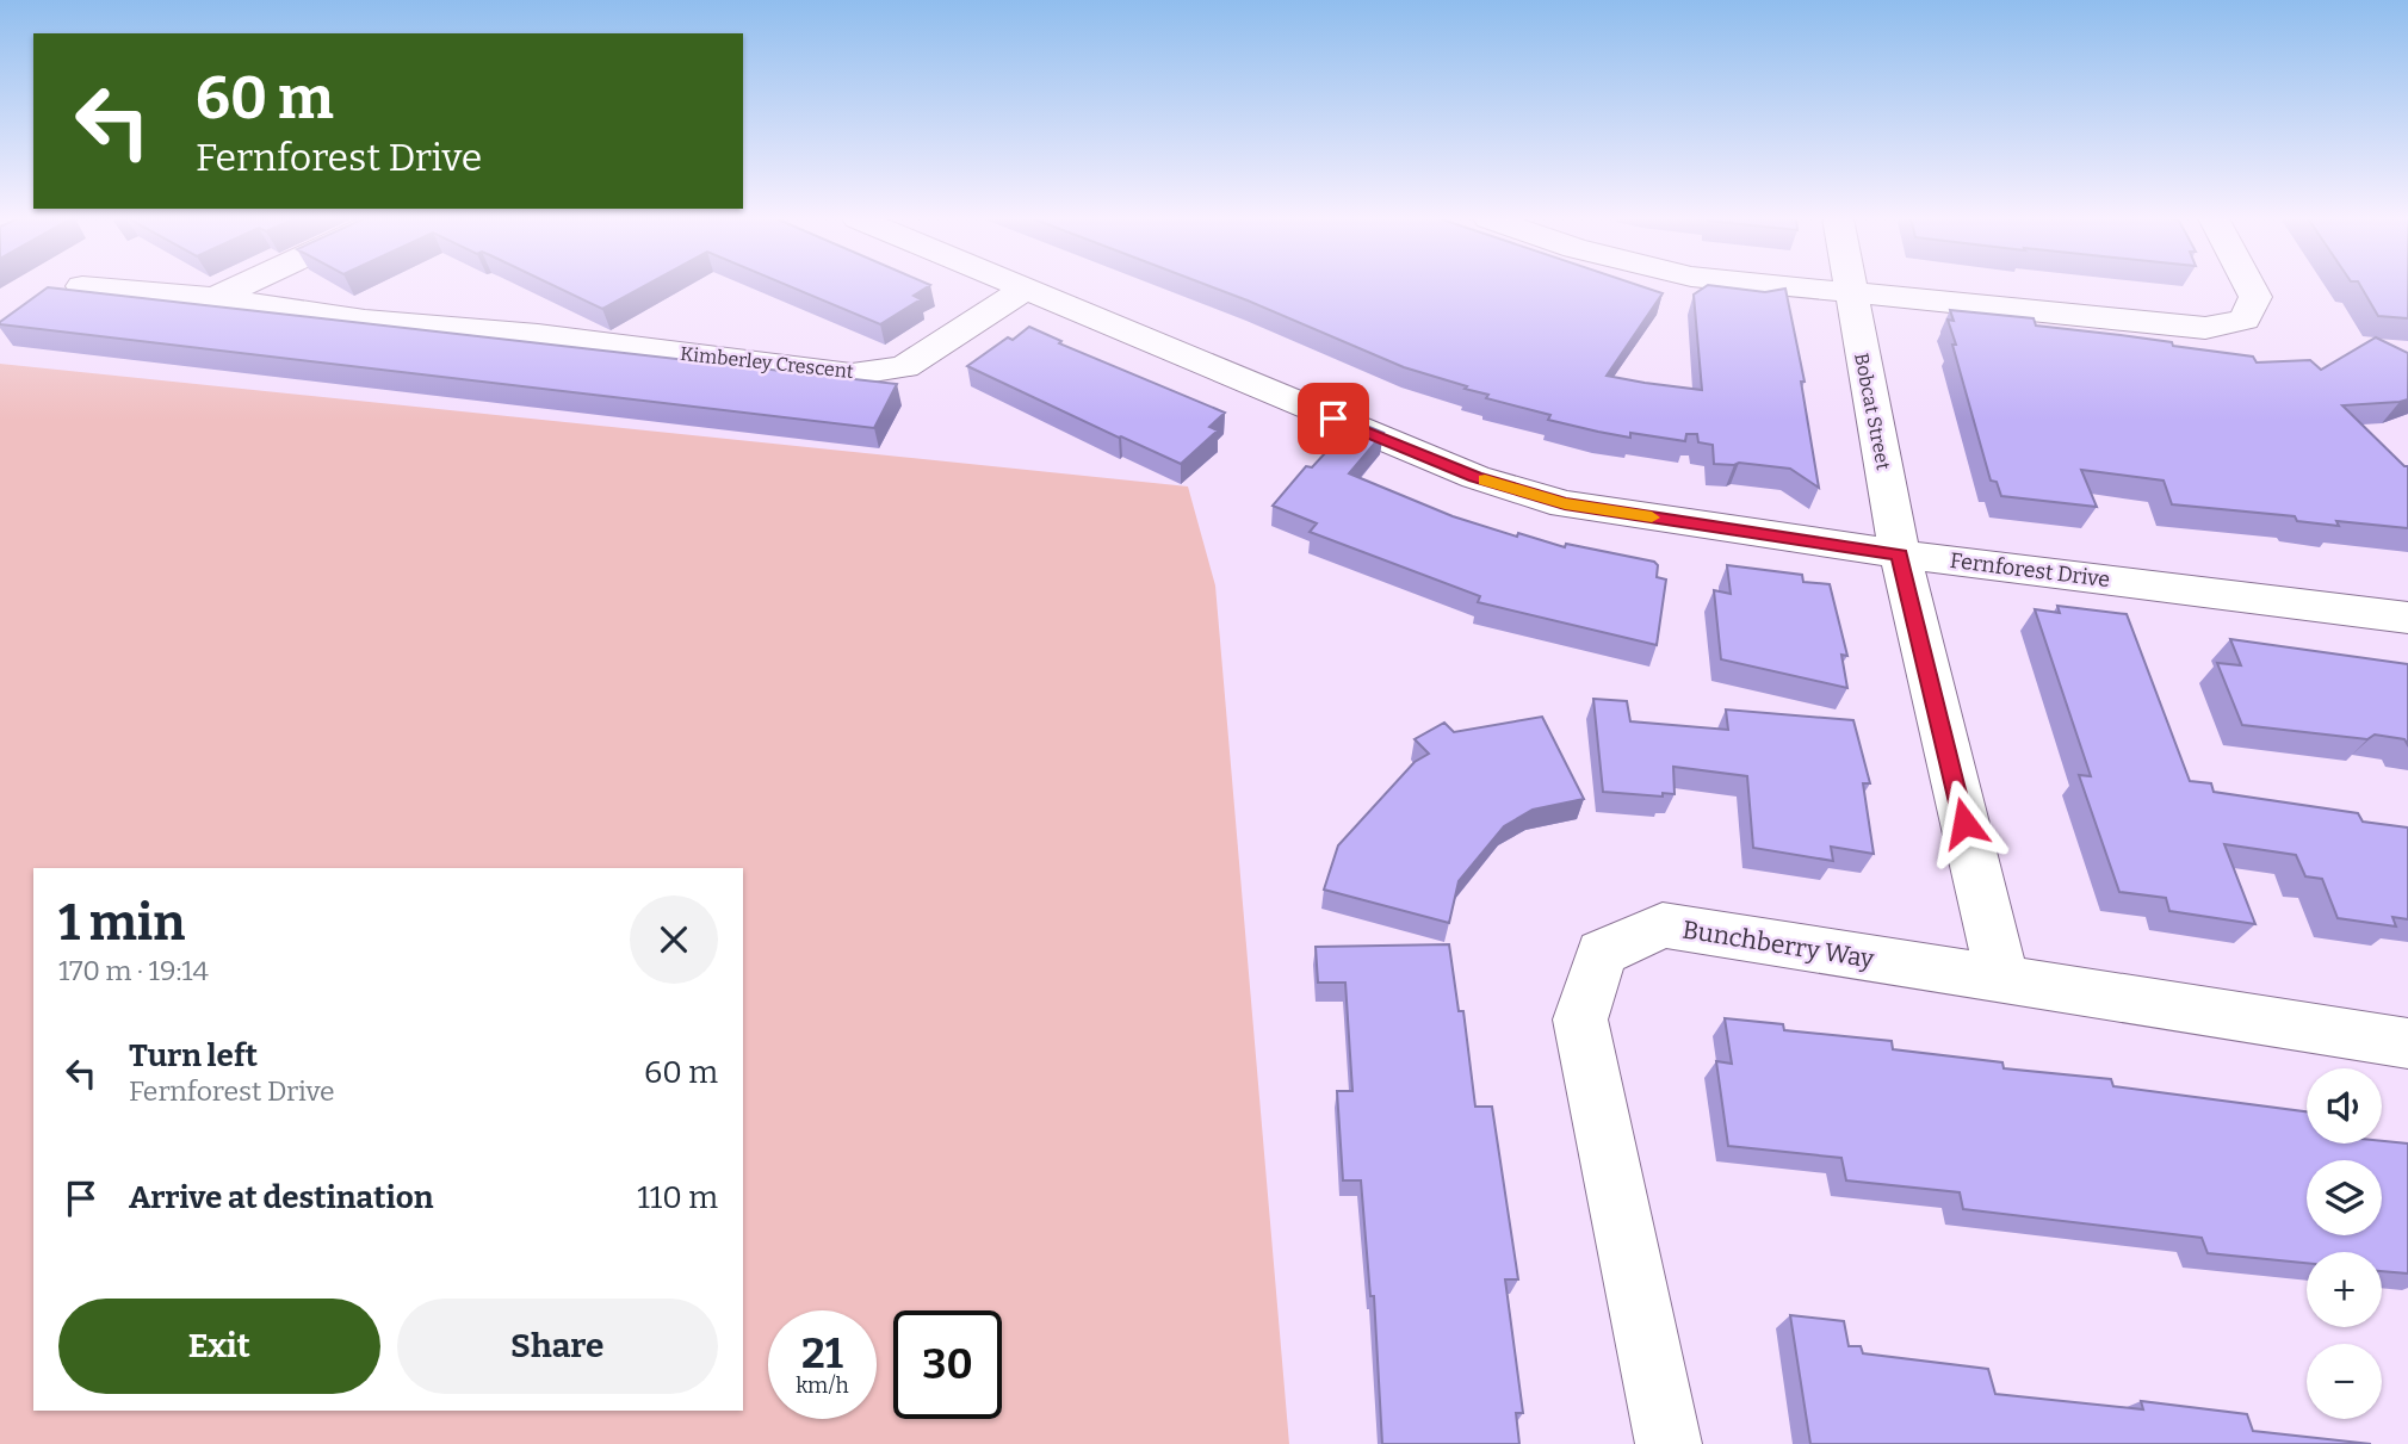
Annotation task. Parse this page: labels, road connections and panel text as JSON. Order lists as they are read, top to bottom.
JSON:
{
  "streets": {
    "street": [
      "Kimberley Crescent",
      "Bobcat Street",
      "Fernforest Drive",
      "Bunchberry Way"
    ]
  },
  "crossings": [
    ["Kimberley Crescent", "Fernforest Drive"],
    ["Bobcat Street", "Fernforest Drive"],
    ["Bobcat Street", "Bunchberry Way"]
  ],
  "page": {
    "turn": ["60 m", "Fernforest Drive"],
    "heading": ["1 min", "170 m · 19:14"],
    "list": [
      {
        "name": "Turn left",
        "note": "Fernforest Drive",
        "value": "60 m"
      },
      {
        "name": "Arrive at destination",
        "value": "110 m"
      }
    ],
    "map_buttons": ["+", "−"],
    "buttons": ["Exit", "Share"],
    "speed": "21 km/h",
    "limit": "30"
  }
}
